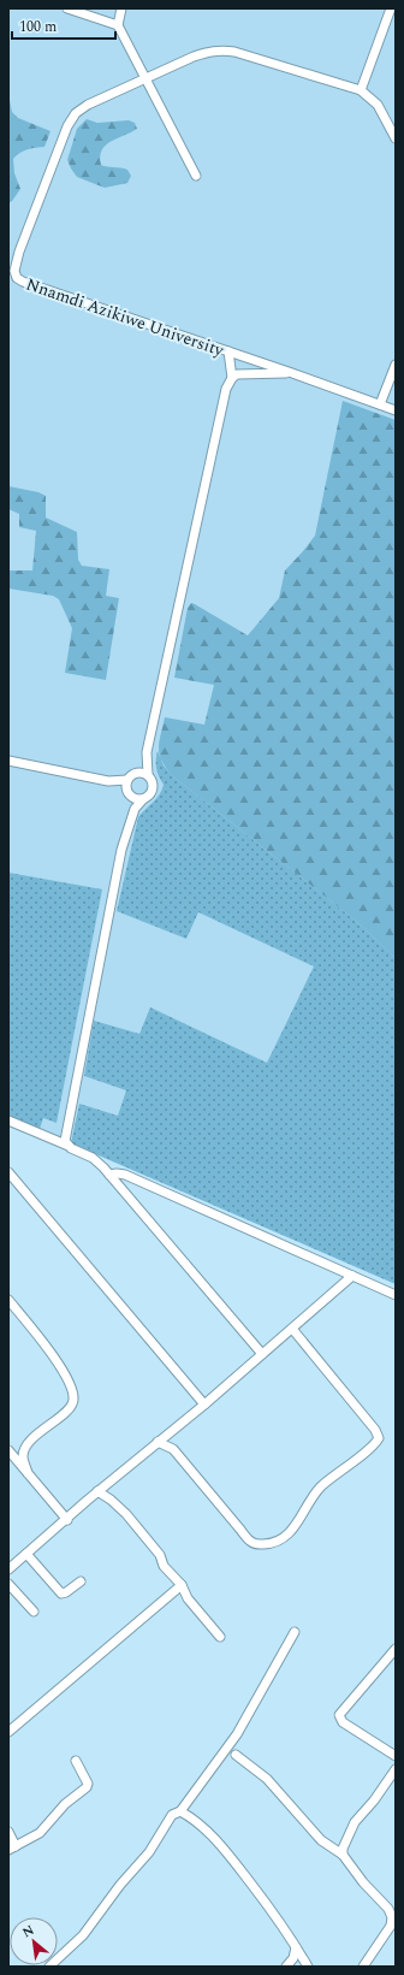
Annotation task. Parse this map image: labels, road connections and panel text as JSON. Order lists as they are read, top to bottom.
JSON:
{
  "streets": {
    "street": ["Nnamdi Azikiwe University"]
  },
  "scale_bar": "100 m",
  "north": "top left"
}
